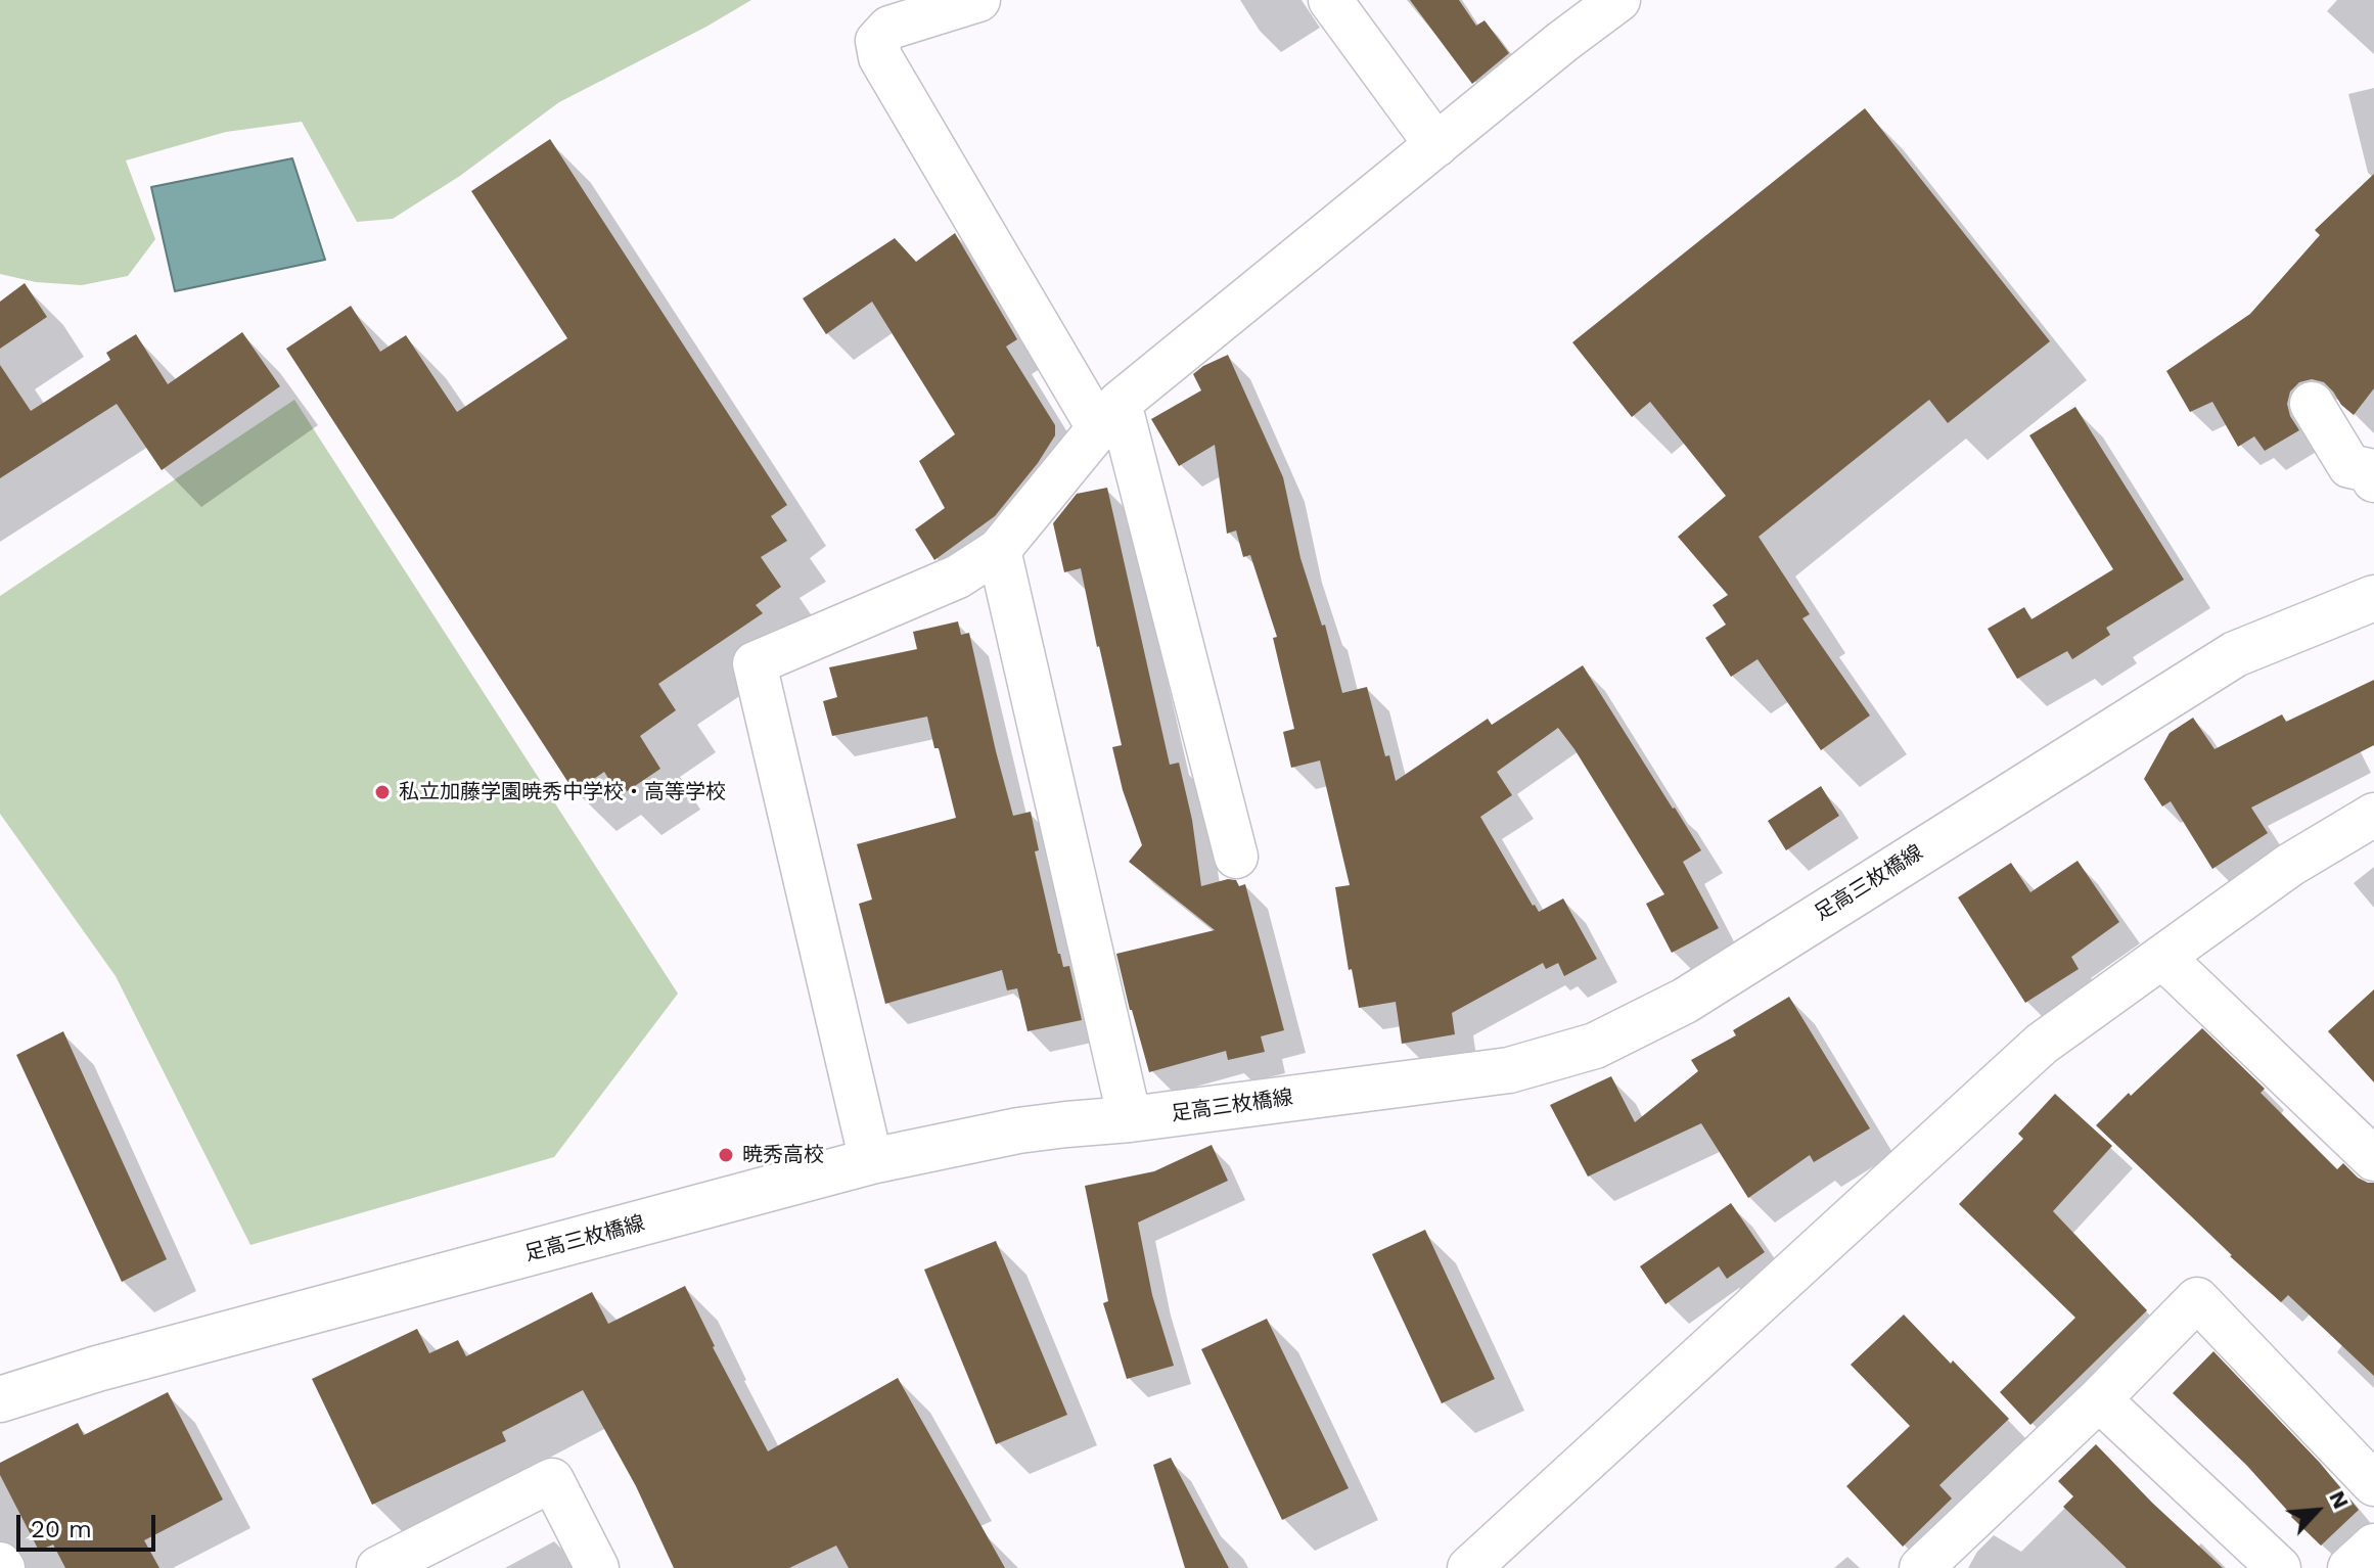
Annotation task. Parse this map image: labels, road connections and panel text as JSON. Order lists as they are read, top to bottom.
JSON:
{
  "streets": {
    "main road": ["足高三枚橋線"]
  },
  "places": ["私立加藤学園暁秀中学校・高等学校", "暁秀高校"],
  "scale_bar": "20 m",
  "north": "top right"
}
